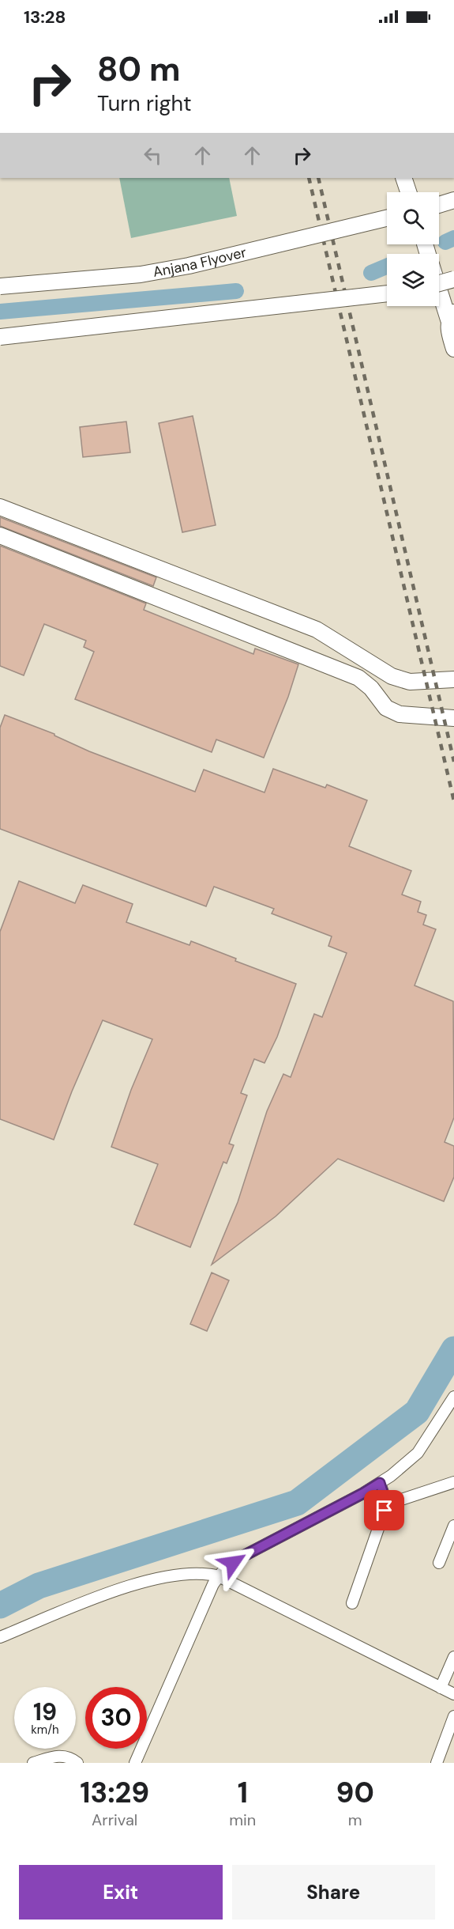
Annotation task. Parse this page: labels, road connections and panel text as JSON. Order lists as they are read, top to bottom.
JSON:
{
  "streets": {
    "main road": ["Anjana Flyover"]
  },
  "page": {
    "status": "13:28",
    "turn": ["80 m", "Turn right"],
    "speed": "19 km/h",
    "limit": "30",
    "eta": [
      "13:29",
      "Arrival",
      "1",
      "min",
      "90",
      "m"
    ],
    "buttons": ["Exit", "Share"]
  }
}
